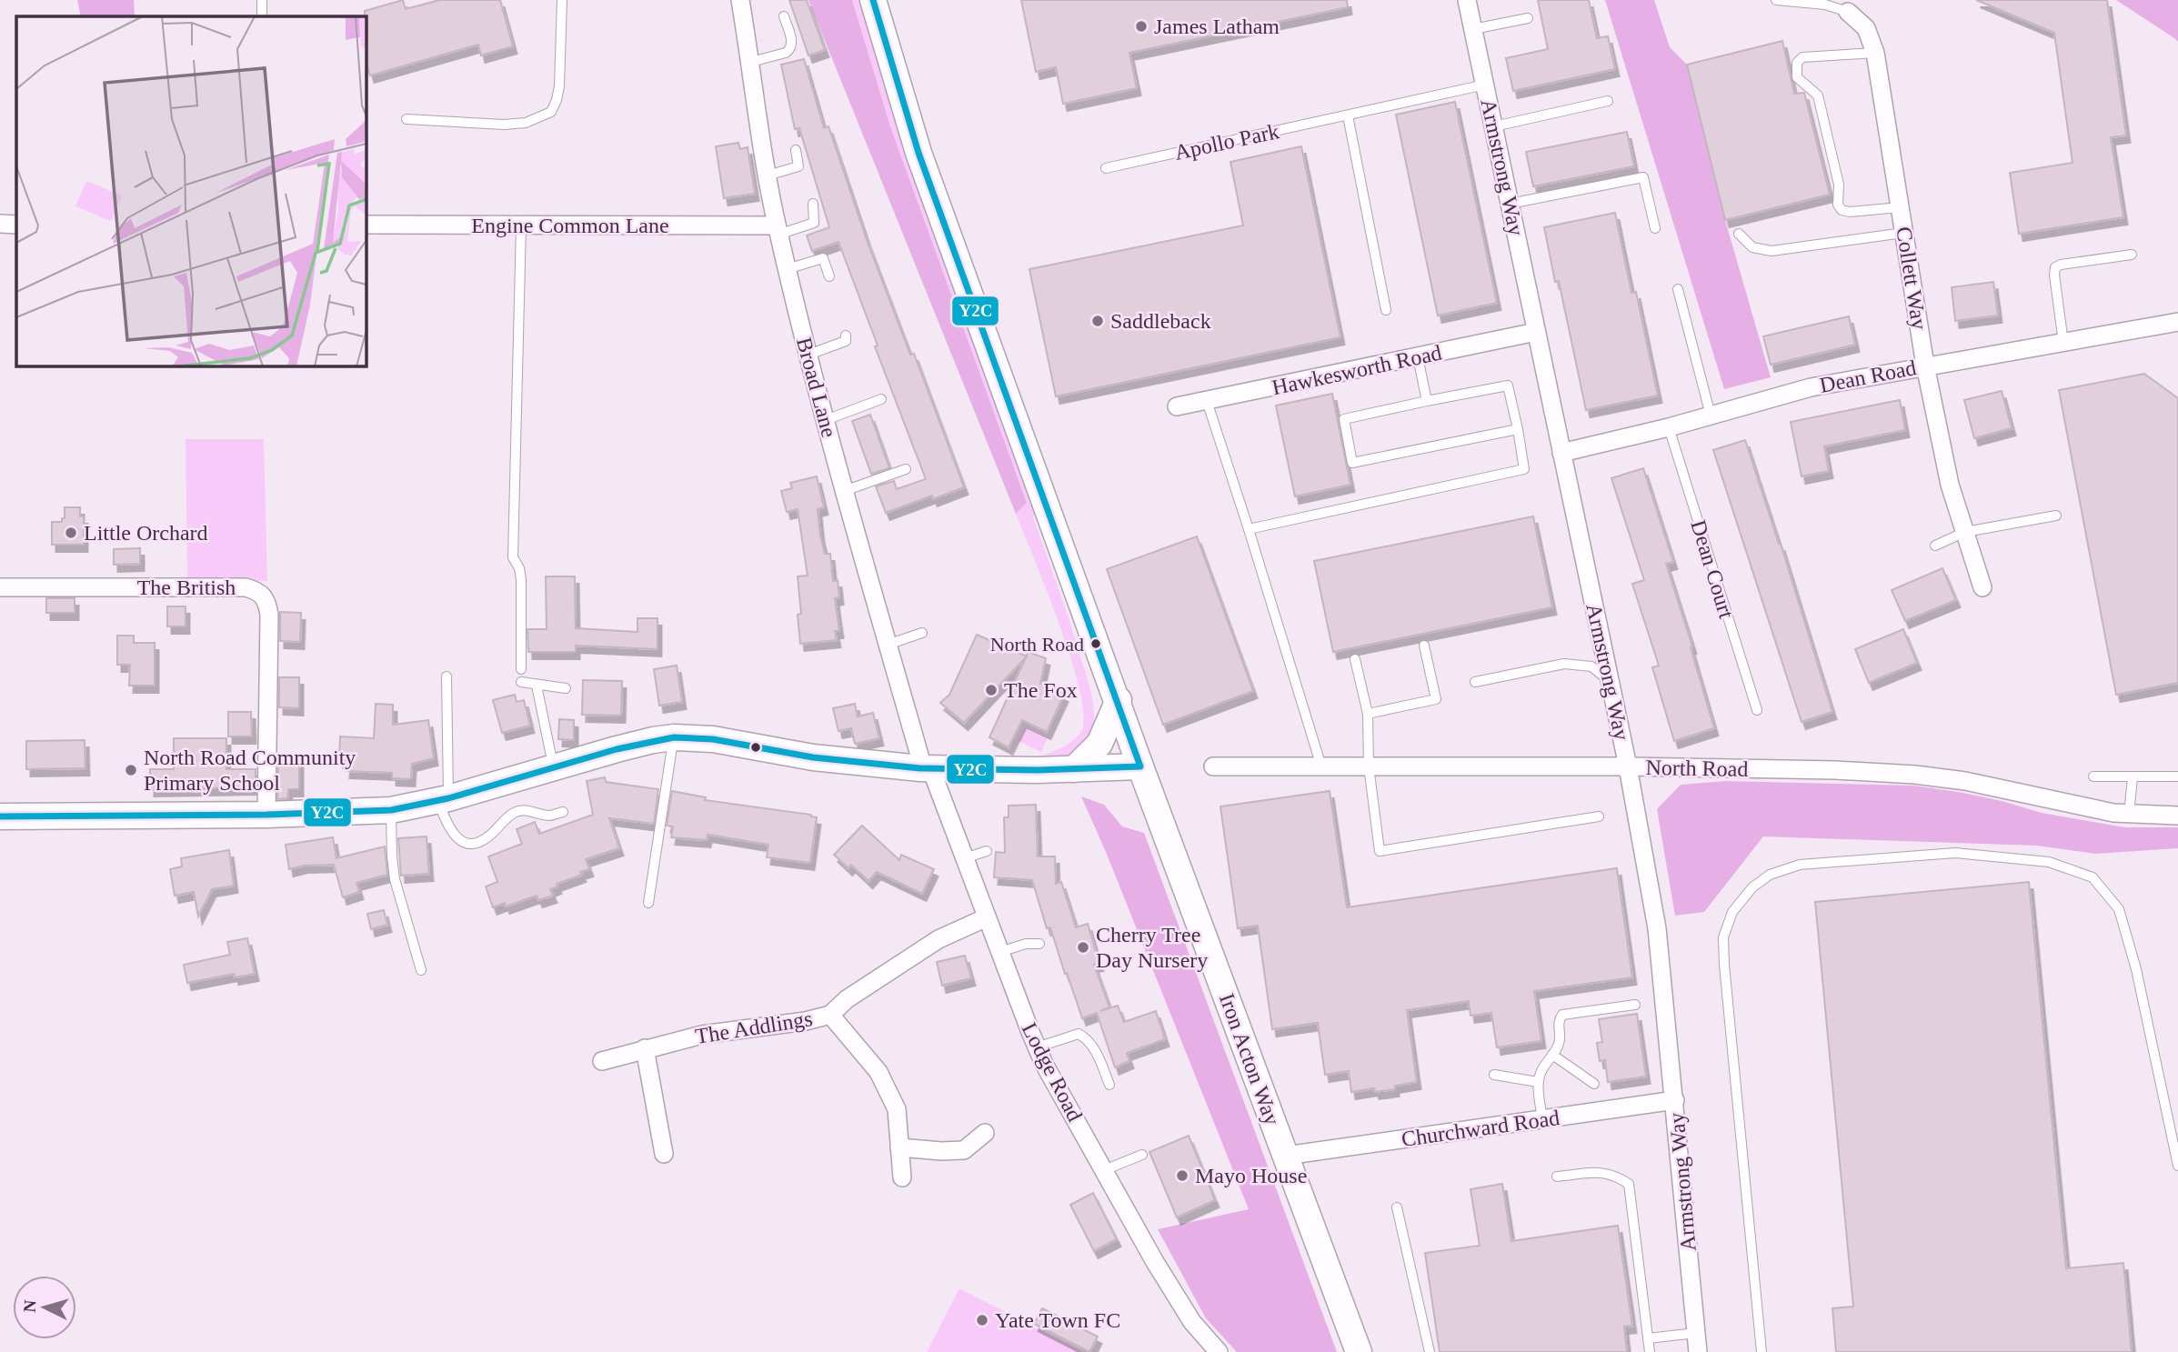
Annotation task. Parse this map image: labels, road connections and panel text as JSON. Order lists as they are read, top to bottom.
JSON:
{
  "streets": {
    "main road": ["Iron Acton Way"],
    "street": [
      "Armstrong Way",
      "Engine Common Lane",
      "Collett Way",
      "Hawkesworth Road",
      "Dean Road",
      "Broad Lane",
      "The British",
      "North Road",
      "The Addlings",
      "Lodge Road",
      "Churchward Road"
    ],
    "lane": ["Apollo Park", "Dean Court"]
  },
  "crossings": [
    ["Apollo Park", "Armstrong Way"],
    ["Armstrong Way", "Hawkesworth Road"],
    ["Armstrong Way", "Dean Road"],
    ["Armstrong Way", "North Road"],
    ["Armstrong Way", "Churchward Road"],
    ["Engine Common Lane", "Broad Lane"],
    ["Collett Way", "Dean Road"],
    ["Dean Road", "Dean Court"],
    ["Broad Lane", "Lodge Road"],
    ["The Addlings", "Lodge Road"],
    ["Iron Acton Way", "Churchward Road"]
  ],
  "places": [
    "James Latham",
    "Saddleback",
    "Little Orchard",
    "North Road",
    "The Fox",
    "North Road Community Primary School",
    "Cherry Tree Day Nursery",
    "Mayo House",
    "Yate Town FC"
  ],
  "lines": ["transit line Y2C"],
  "north": "left"
}
